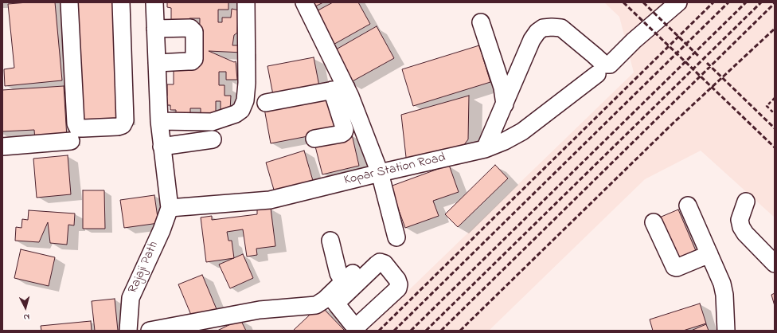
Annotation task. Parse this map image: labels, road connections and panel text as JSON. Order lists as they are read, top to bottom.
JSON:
{
  "streets": {
    "street": ["Kopar Station Road", "Rajaji Path"]
  },
  "crossings": [
    ["Kopar Station Road", "Rajaji Path"]
  ],
  "north": "bottom"
}
